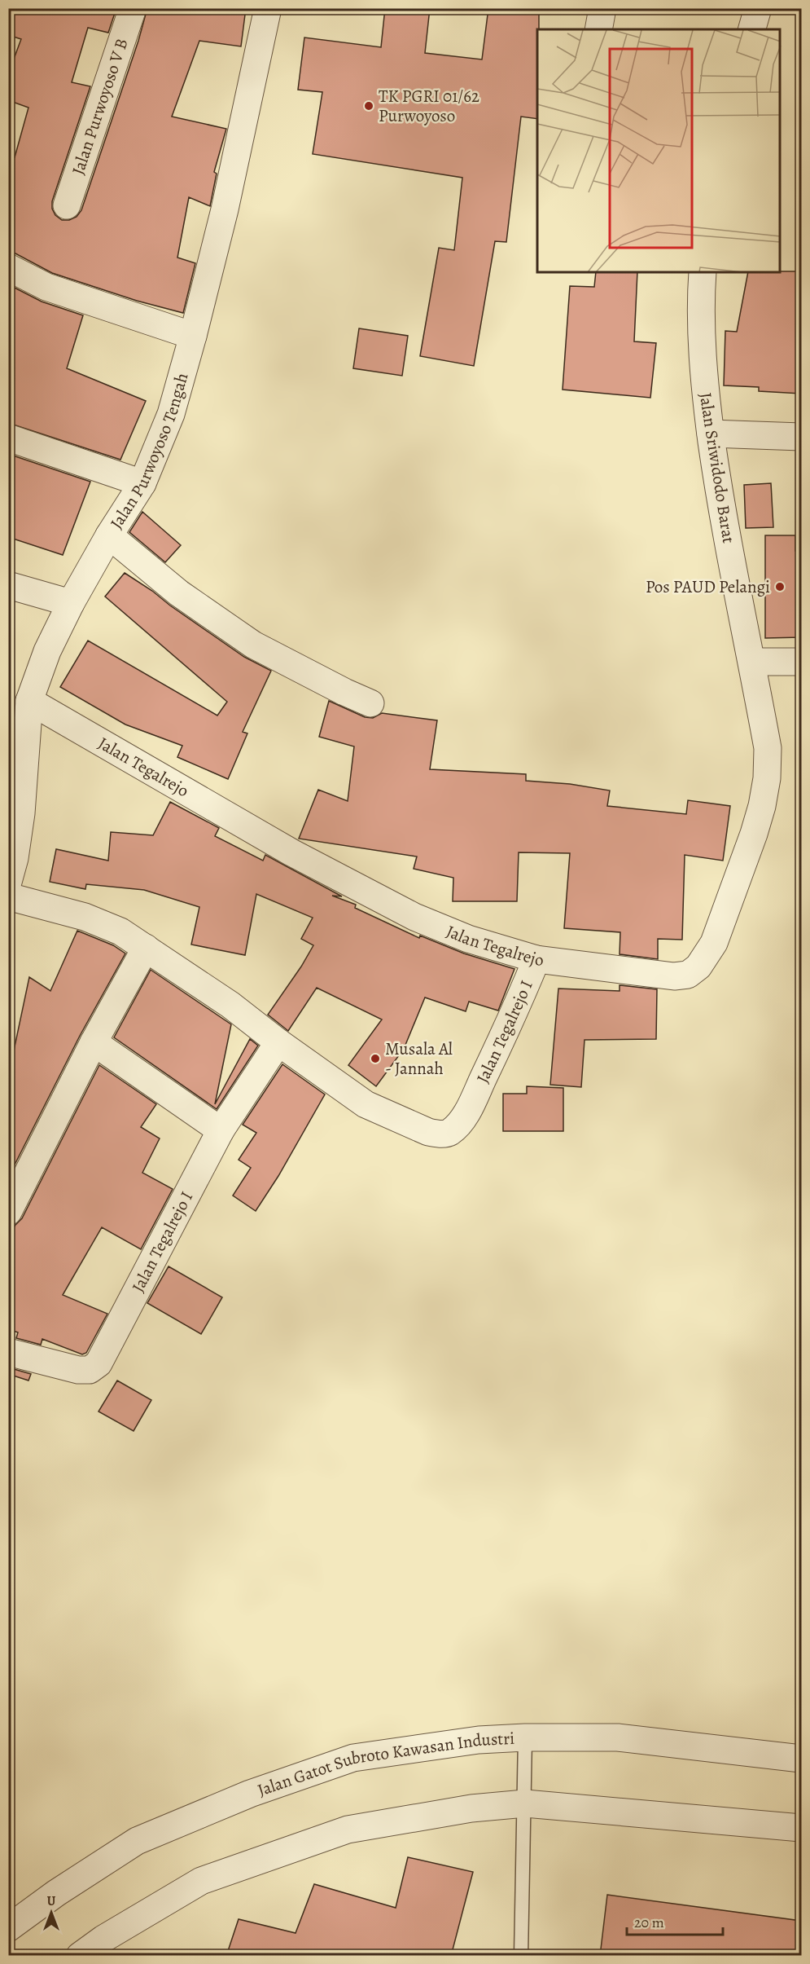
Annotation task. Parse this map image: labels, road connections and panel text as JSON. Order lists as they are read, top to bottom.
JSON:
{
  "streets": {
    "street": [
      "Jalan Purwoyoso V B",
      "Jalan Purwoyoso Tengah",
      "Jalan Sriwidodo Barat",
      "Jalan Tegalrejo",
      "Jalan Tegalrejo I",
      "Jalan Gatot Subroto Kawasan Industri"
    ]
  },
  "crossings": [
    ["Jalan Purwoyoso Tengah", "Jalan Tegalrejo"],
    ["Jalan Sriwidodo Barat", "Jalan Tegalrejo"],
    ["Jalan Tegalrejo", "Jalan Tegalrejo I"]
  ],
  "places": ["TK PGRI 01/62 Purwoyoso", "Pos PAUD Pelangi", "Musala Al - Jannah"],
  "scale_bar": "20 m",
  "north": "top"
}
